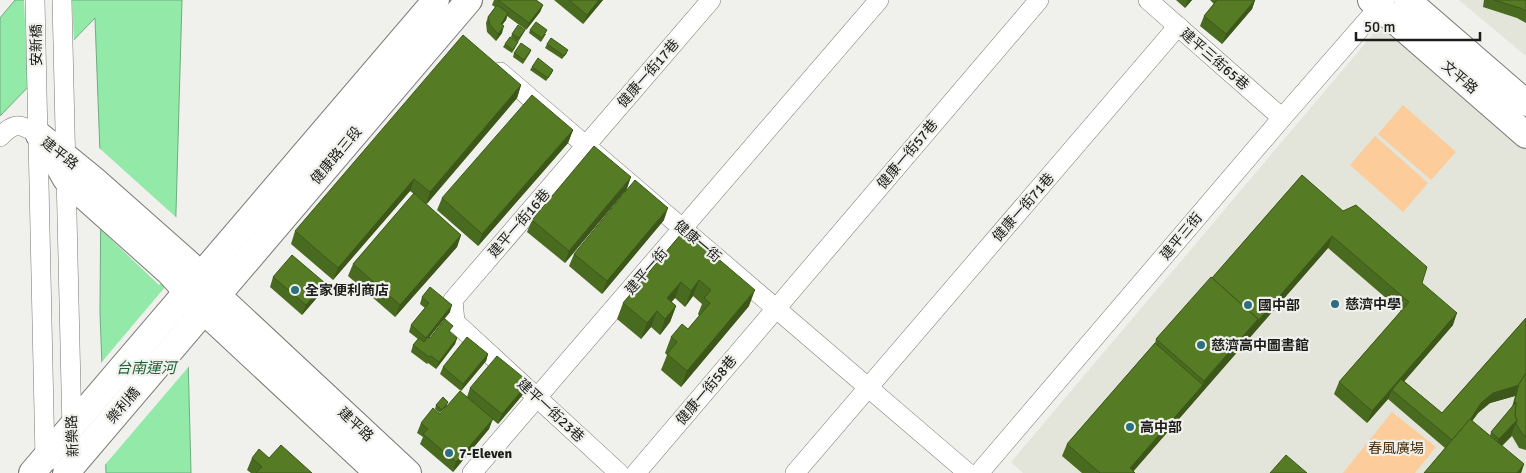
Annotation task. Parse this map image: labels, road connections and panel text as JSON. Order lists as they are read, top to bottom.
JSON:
{
  "streets": {
    "street": [
      "安新橋",
      "建平三街65巷",
      "健康一街17巷",
      "文平路",
      "建平路",
      "健康一街57巷",
      "健康路三段",
      "健康一街71巷",
      "建平一街16巷",
      "建平三街",
      "健康一街",
      "建平一街",
      "健康一街58巷",
      "樂利橋",
      "建平一街23巷",
      "新樂路"
    ]
  },
  "crossings": [
    ["安新橋", "新樂路"],
    ["建平三街65巷", "健康一街71巷"],
    ["建平三街65巷", "建平三街"],
    ["健康一街17巷", "建平一街16巷"],
    ["健康一街17巷", "健康一街"],
    ["文平路", "建平三街"],
    ["建平路", "健康路三段"],
    ["建平路", "樂利橋"],
    ["建平路", "新樂路"],
    ["健康一街57巷", "健康一街"],
    ["健康一街57巷", "健康一街58巷"],
    ["健康路三段", "樂利橋"],
    ["健康一街71巷", "健康一街"],
    ["建平一街16巷", "健康一街"],
    ["建平一街16巷", "建平一街23巷"],
    ["健康一街", "建平一街"],
    ["健康一街", "健康一街58巷"],
    ["建平一街", "建平一街23巷"],
    ["樂利橋", "新樂路"]
  ],
  "water": ["台南運河"],
  "parks": ["春風廣場"],
  "places": [
    "全家便利商店",
    "慈濟中學",
    "國中部",
    "慈濟高中圖書館",
    "高中部",
    "7-Eleven"
  ],
  "scale_bar": "50 m"
}
